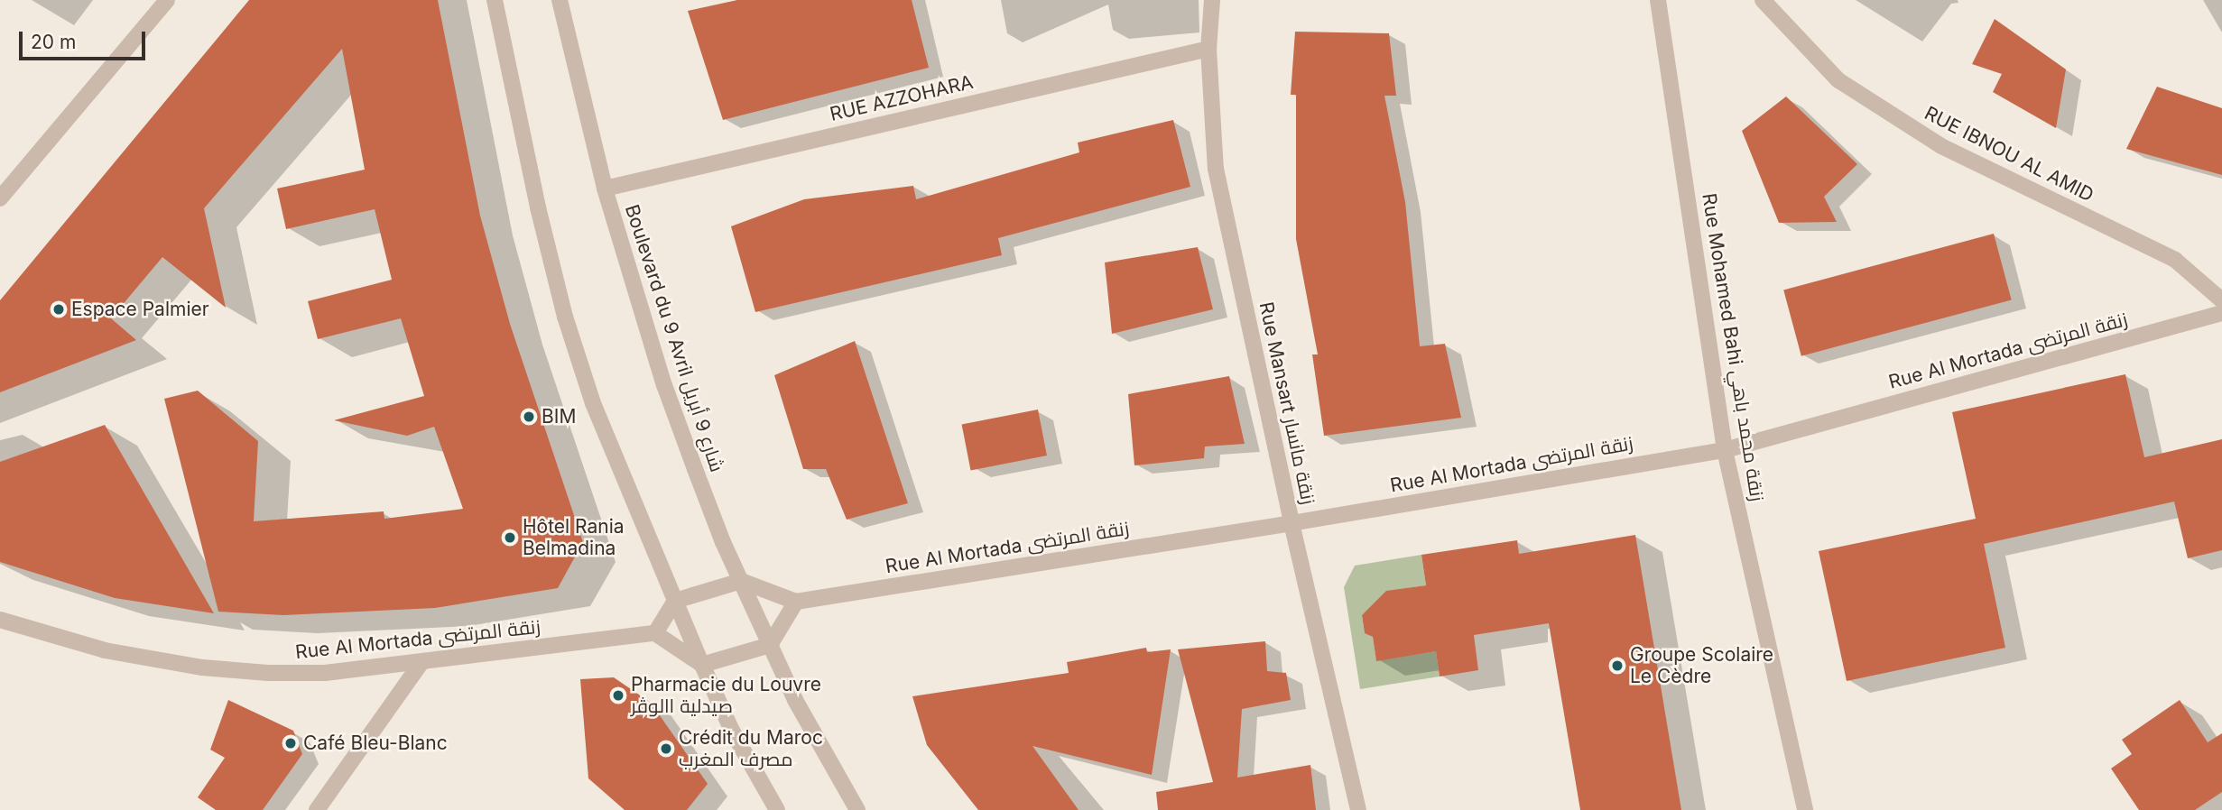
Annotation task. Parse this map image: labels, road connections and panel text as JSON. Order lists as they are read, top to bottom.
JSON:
{
  "streets": {
    "street": [
      "RUE AZZOHARA",
      "RUE IBNOU AL AMID",
      "Boulevard du 9 Avril شارع 9 أبريل",
      "Rue Mohamed Bahi زنقة محمد باهي",
      "Rue Al Mortada زنقة المرتضى",
      "Rue Mansart زنقة مانسار"
    ]
  },
  "crossings": [
    ["RUE AZZOHARA", "Boulevard du 9 Avril شارع 9 أبريل"],
    ["RUE AZZOHARA", "Rue Mansart زنقة مانسار"],
    ["Boulevard du 9 Avril شارع 9 أبريل", "Rue Al Mortada زنقة المرتضى"],
    ["Rue Mohamed Bahi زنقة محمد باهي", "Rue Al Mortada زنقة المرتضى"],
    ["Rue Al Mortada زنقة المرتضى", "Rue Mansart زنقة مانسار"]
  ],
  "places": [
    "Espace Palmier",
    "BIM",
    "Hôtel Rania Belmadina",
    "Groupe Scolaire Le Cèdre",
    "Pharmacie du Louvre صيدلية االوڤر",
    "Café Bleu-Blanc",
    "Crédit du Maroc مصرف المغرب"
  ],
  "scale_bar": "20 m"
}
